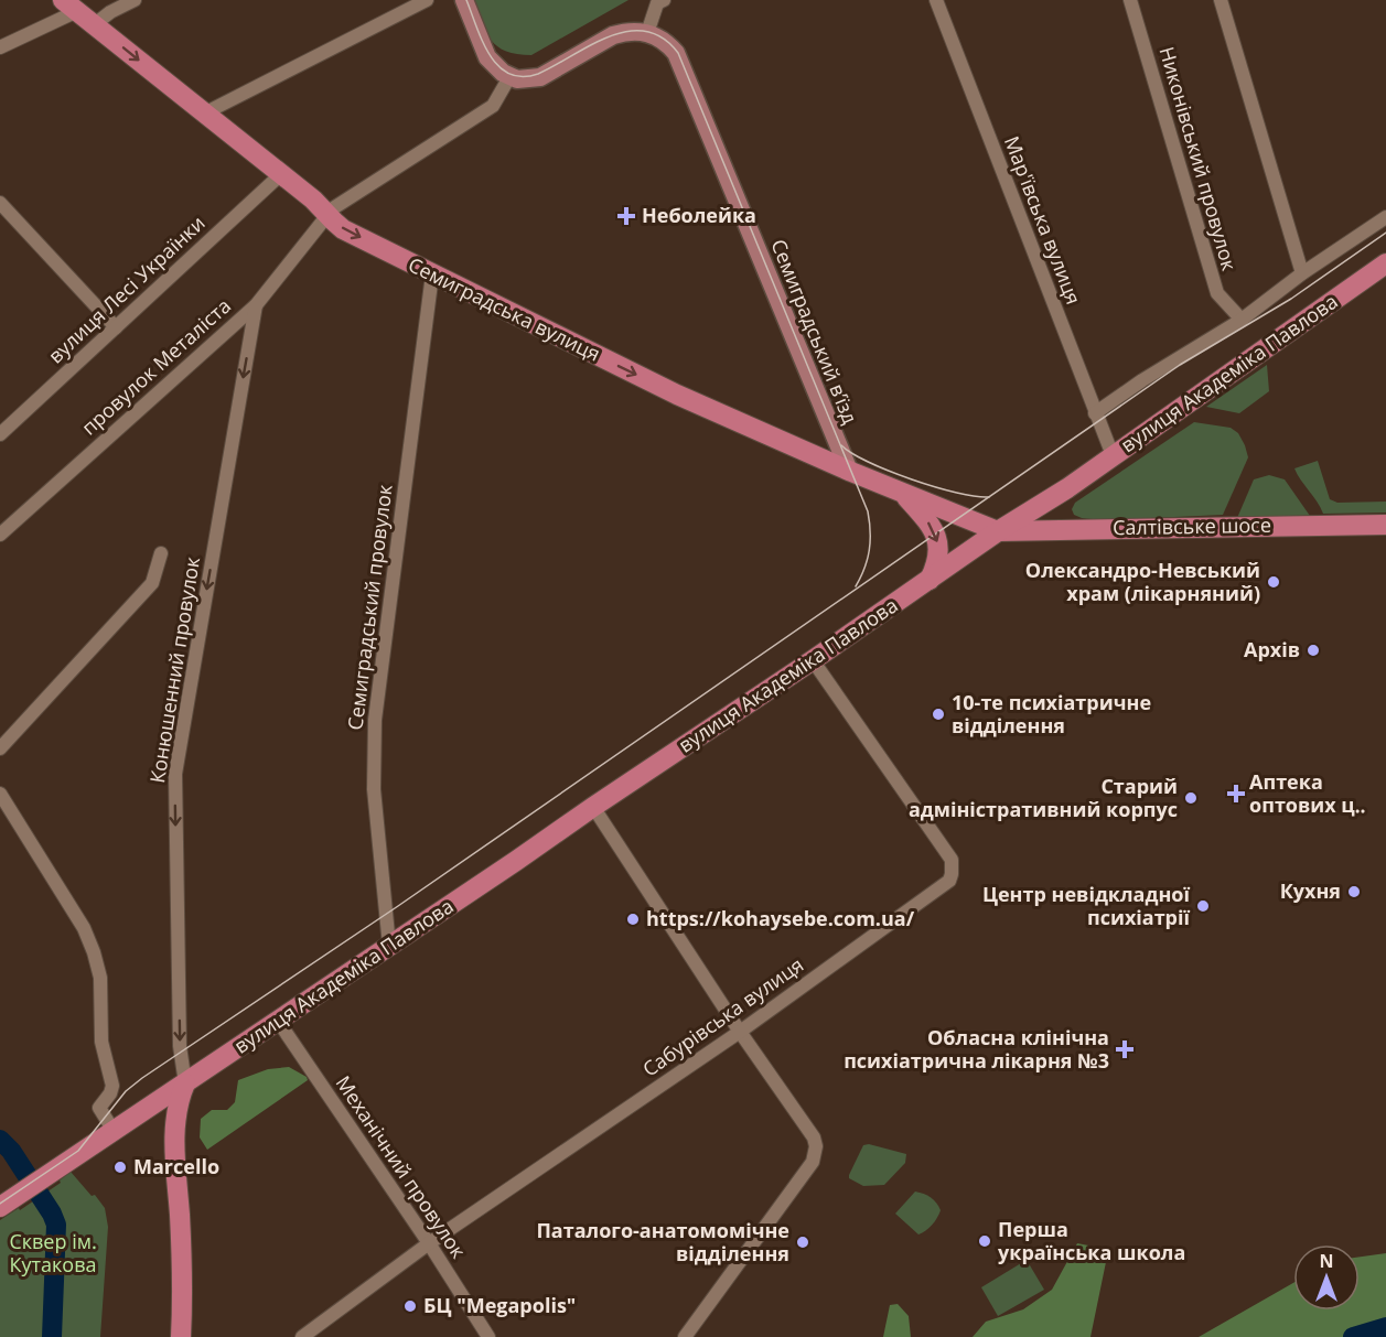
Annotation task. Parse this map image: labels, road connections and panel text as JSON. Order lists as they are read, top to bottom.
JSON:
{
  "streets": {
    "main road": [
      "Семиградська вулиця",
      "Семиградський в’їзд",
      "вулиця Академіка Павлова",
      "Салтівське шосе"
    ],
    "street": [
      "Никонівський провулок",
      "Мар'ївська вулиця",
      "вулиця Лесі Українки",
      "провулок Металіста",
      "Семиградський провулок",
      "Конюшенний провулок",
      "Сабурівська вулиця",
      "Механічний провулок"
    ]
  },
  "crossings": [
    ["Никонівський провулок", "вулиця Академіка Павлова"],
    ["Мар'ївська вулиця", "вулиця Академіка Павлова"],
    ["вулиця Лесі Українки", "Семиградська вулиця"],
    ["Семиградська вулиця", "Семиградський в’їзд"],
    ["Семиградська вулиця", "провулок Металіста"],
    ["Семиградська вулиця", "вулиця Академіка Павлова"],
    ["Семиградська вулиця", "Салтівське шосе"],
    ["Семиградська вулиця", "Семиградський провулок"],
    ["провулок Металіста", "Конюшенний провулок"],
    ["вулиця Академіка Павлова", "Салтівське шосе"],
    ["вулиця Академіка Павлова", "Семиградський провулок"],
    ["вулиця Академіка Павлова", "Конюшенний провулок"],
    ["вулиця Академіка Павлова", "Сабурівська вулиця"],
    ["вулиця Академіка Павлова", "Механічний провулок"],
    ["Сабурівська вулиця", "Механічний провулок"]
  ],
  "one_way": ["Семиградська вулиця", "Конюшенний провулок"],
  "parks": ["Сквер ім. Кутакова"],
  "places": {
    "health": ["Неболейка", "Аптека оптових ц‥", "Обласна клінічна психіатрична лікарня №3"],
    "other": [
      "Олександро-Невський храм (лікарняний)",
      "Архів",
      "10-те психіатричне відділення",
      "Старий адміністративний корпус",
      "Кухня",
      "Центр невідкладної психіатрії",
      "https://kohaysebe.com.ua/",
      "Marcello",
      "Перша українська школа",
      "Паталого-анатомомічне відділення",
      "БЦ \"Megapolis\""
    ]
  },
  "north": "top"
}
